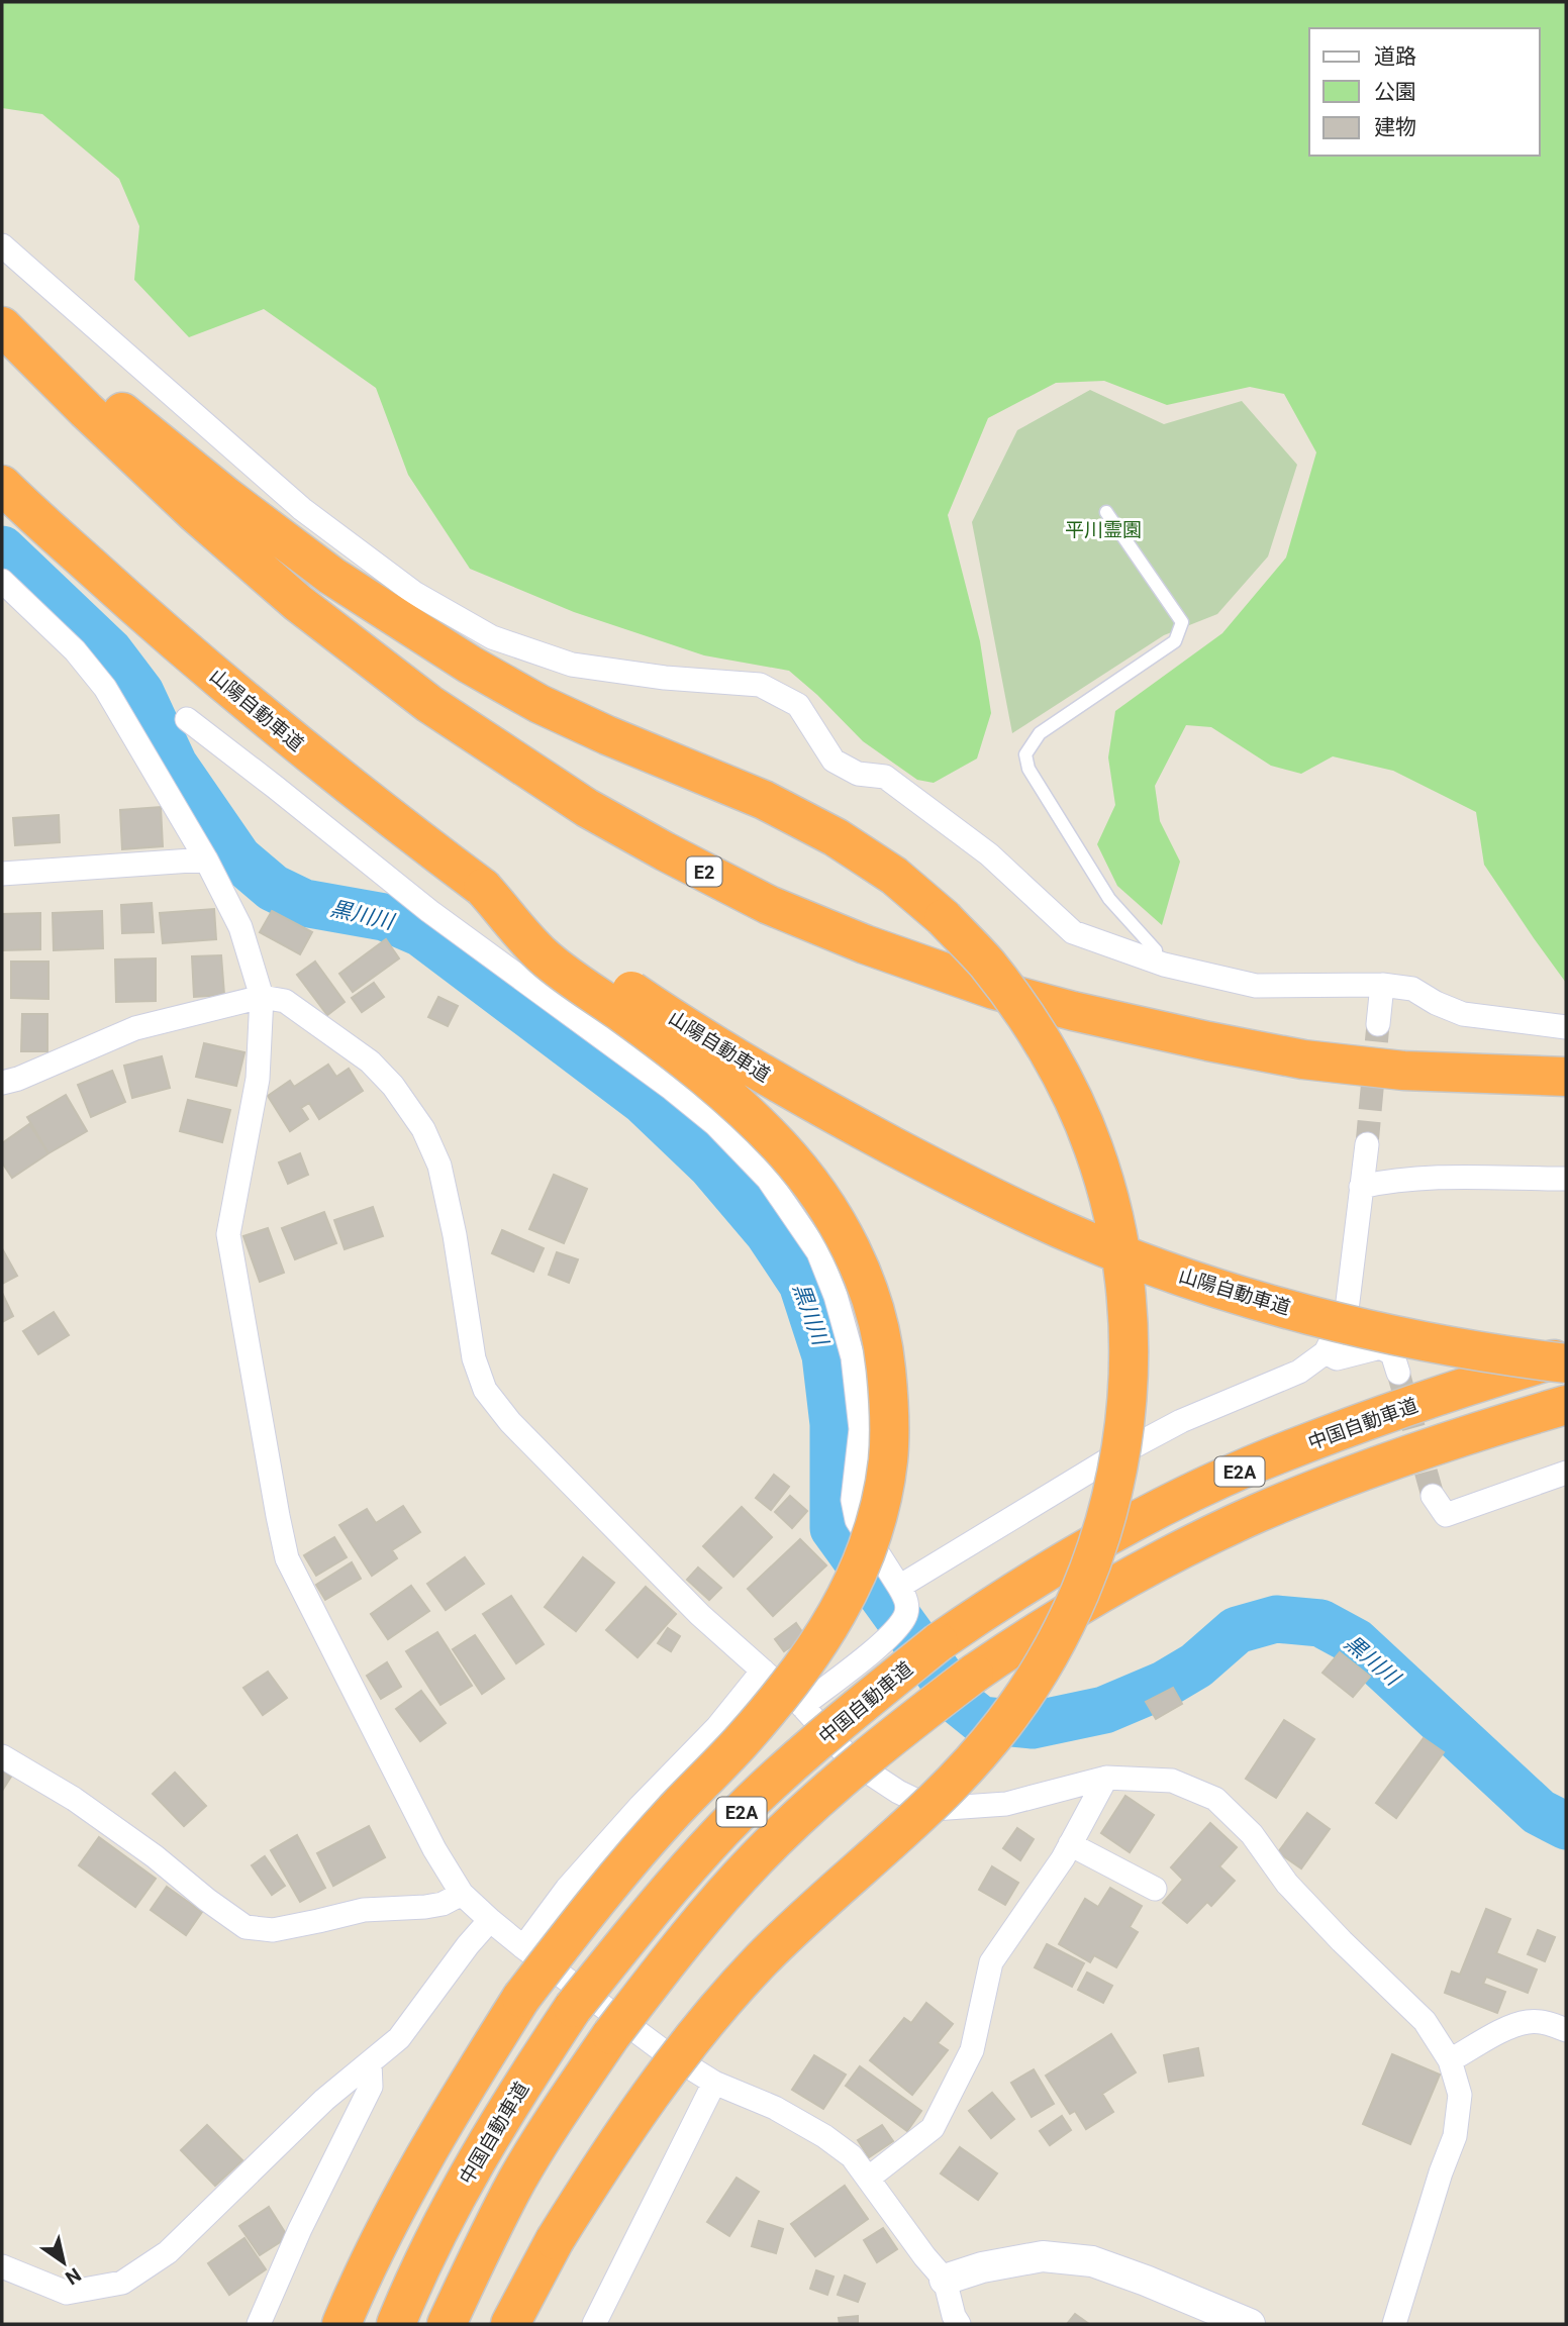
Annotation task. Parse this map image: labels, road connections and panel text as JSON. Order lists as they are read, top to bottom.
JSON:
{
  "streets": {
    "highway": [
      "山陽自動車道",
      "E2",
      "中国自動車道",
      "E2A"
    ]
  },
  "water": ["黒川川"],
  "parks": ["平川霊園"],
  "legend": ["道路", "公園", "建物"],
  "north": "bottom right"
}
